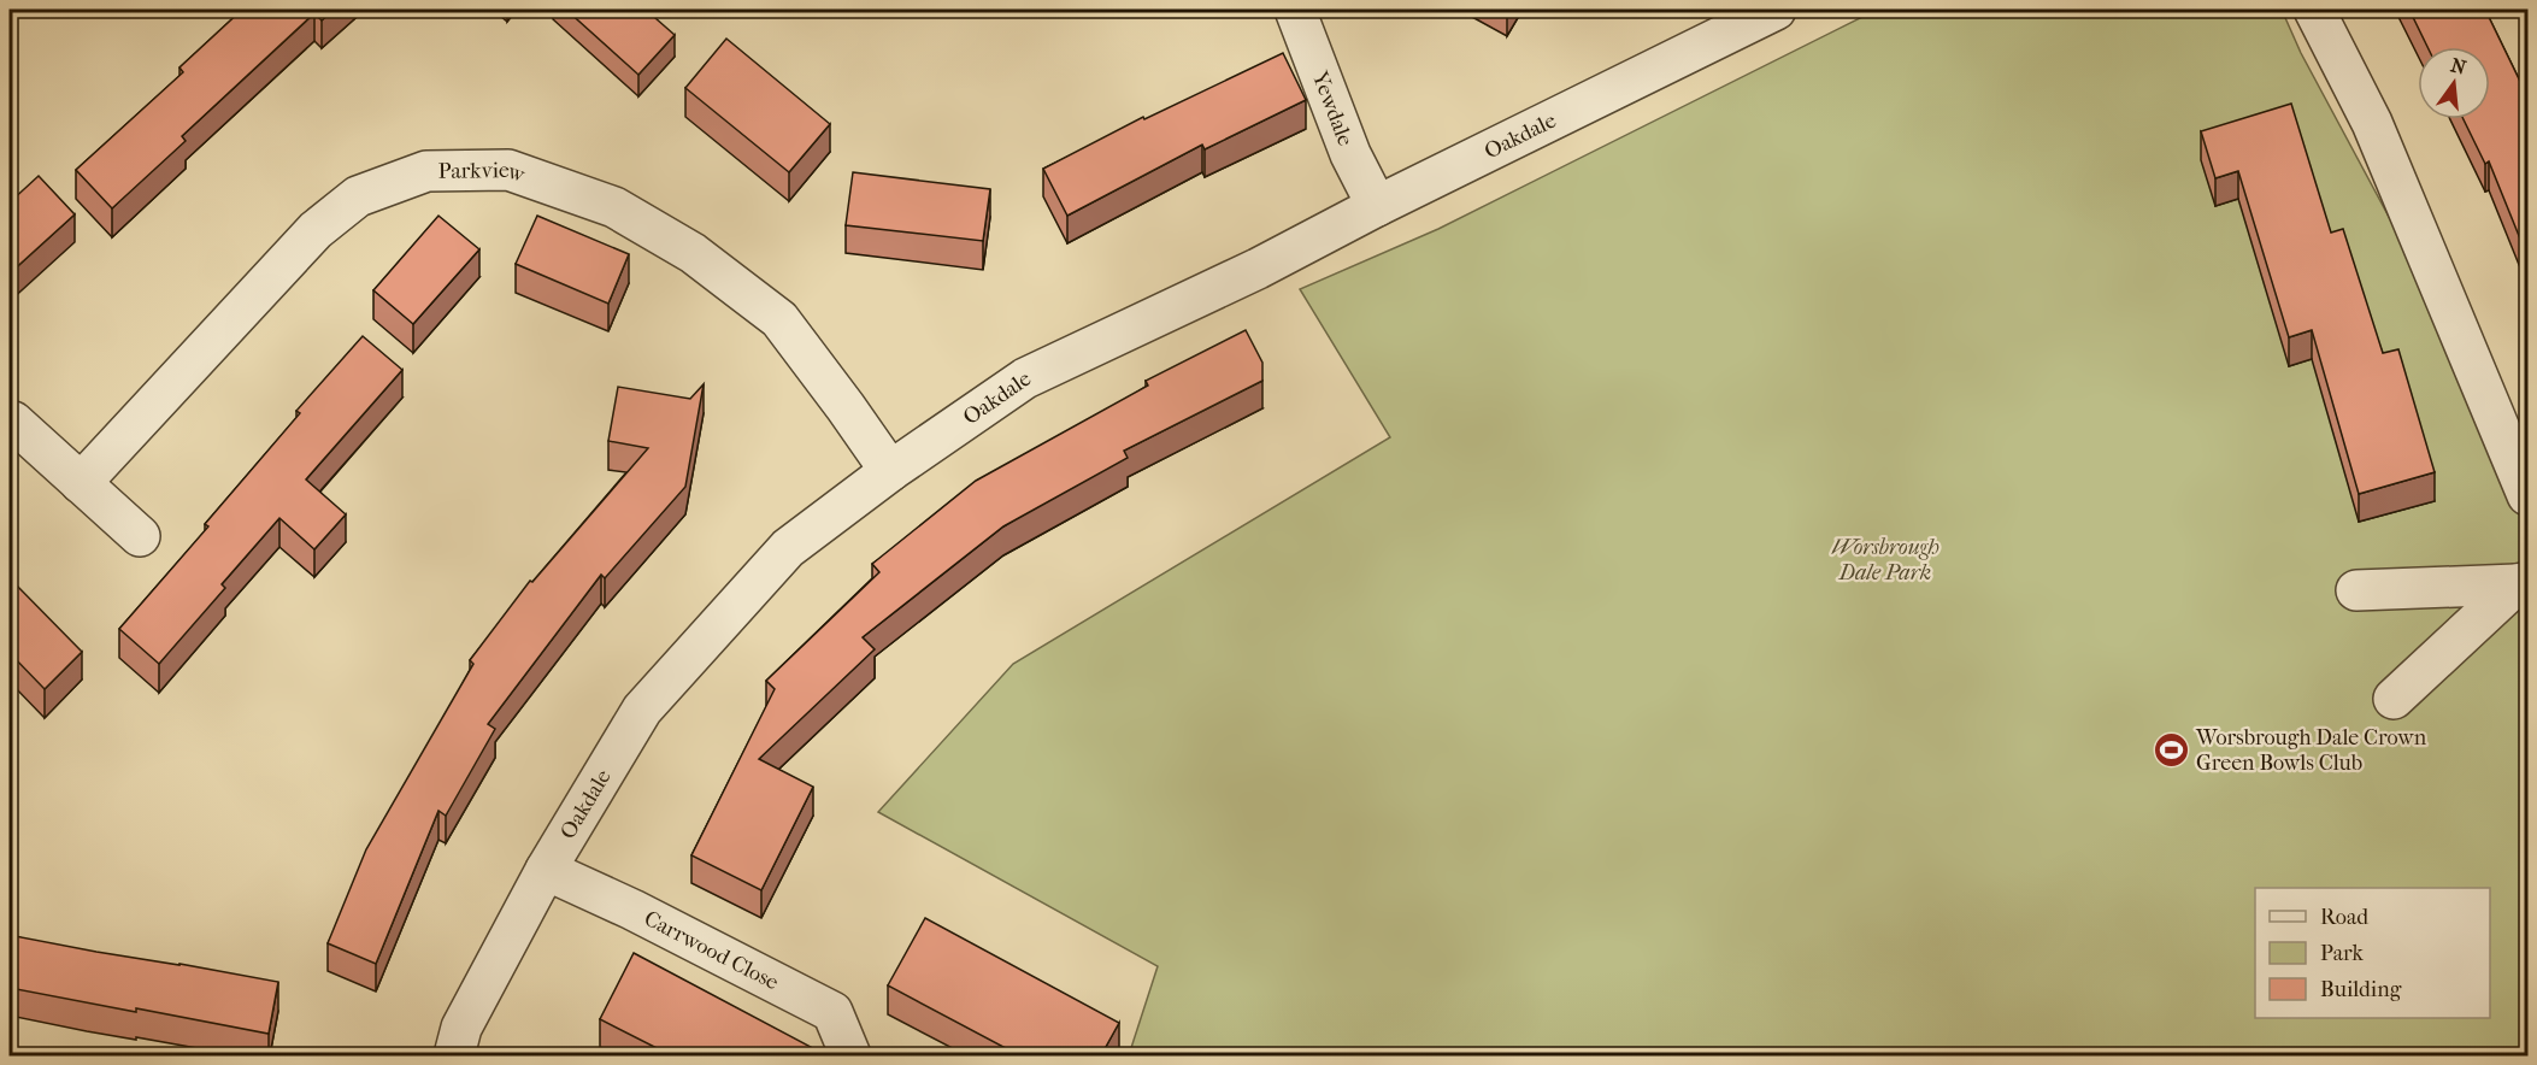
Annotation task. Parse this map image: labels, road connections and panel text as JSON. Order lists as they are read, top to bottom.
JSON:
{
  "streets": {
    "street": [
      "Yewdale",
      "Oakdale",
      "Parkview",
      "Carrwood Close"
    ]
  },
  "crossings": [
    ["Yewdale", "Oakdale"],
    ["Oakdale", "Parkview"],
    ["Oakdale", "Carrwood Close"]
  ],
  "parks": ["Worsbrough Dale Park"],
  "places": {
    "sports": ["Worsbrough Dale Crown Green Bowls Club"]
  },
  "legend": ["Road", "Park", "Building"],
  "north": "top"
}
